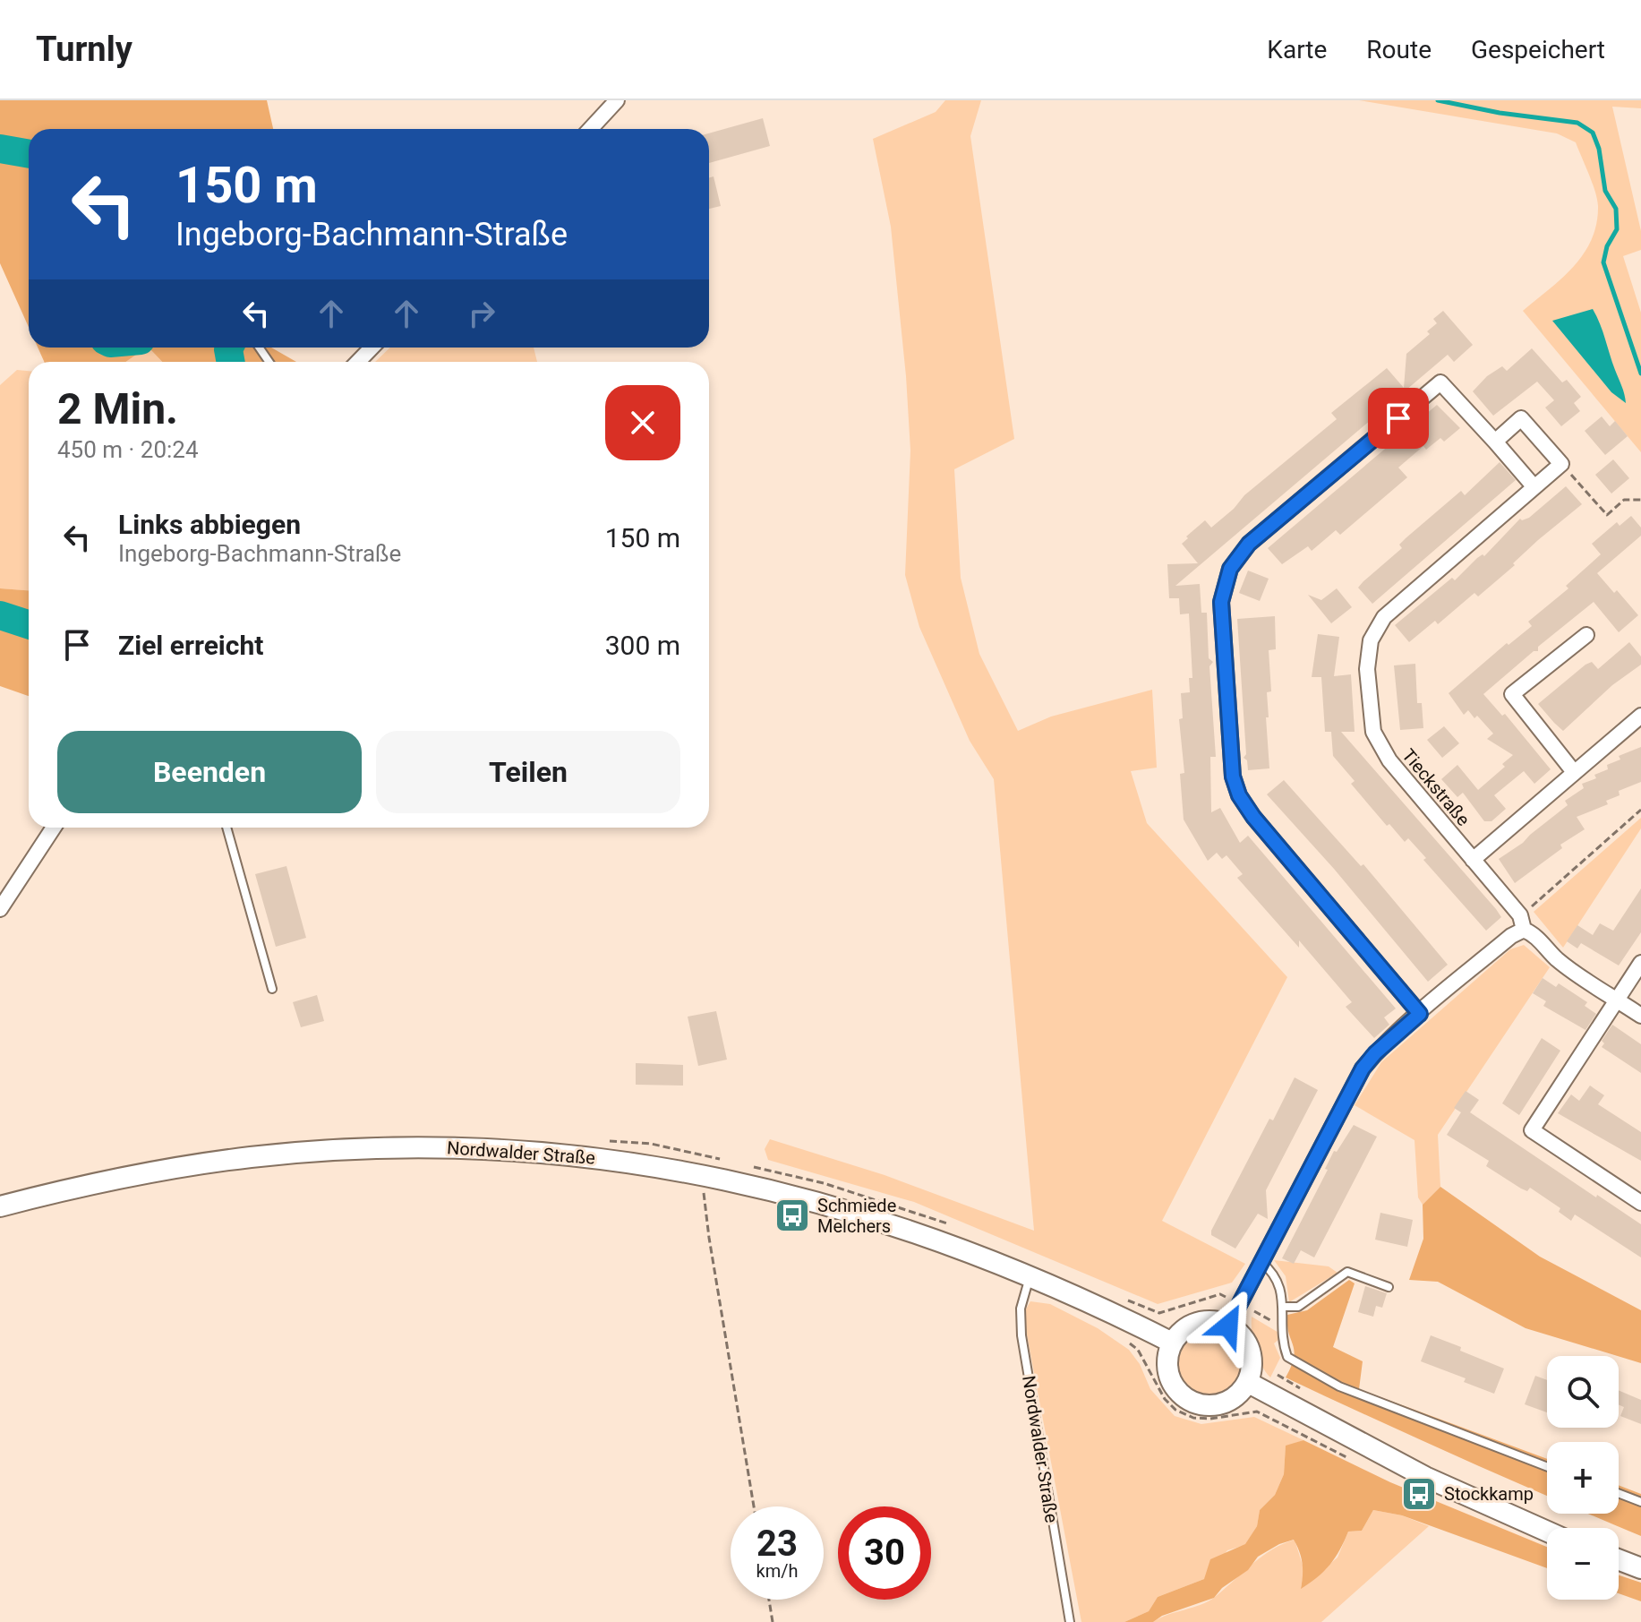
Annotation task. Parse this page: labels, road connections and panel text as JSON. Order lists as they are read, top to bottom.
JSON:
{
  "streets": {
    "main road": ["Nordwalder Straße"],
    "street": ["Tieckstraße"]
  },
  "places": {
    "bus stop": ["Schmiede Melchers", "Stockkamp"]
  },
  "page": {
    "header": "Turnly",
    "nav": ["Karte", "Route", "Gespeichert"],
    "turn": ["150 m", "Ingeborg-Bachmann-Straße"],
    "heading": ["2 Min.", "450 m · 20:24"],
    "list": [
      {
        "name": "Links abbiegen",
        "note": "Ingeborg-Bachmann-Straße",
        "value": "150 m"
      },
      {
        "name": "Ziel erreicht",
        "value": "300 m"
      }
    ],
    "buttons": ["Beenden", "Teilen"],
    "map_buttons": ["+", "−"],
    "speed": "23 km/h",
    "limit": "30"
  }
}
